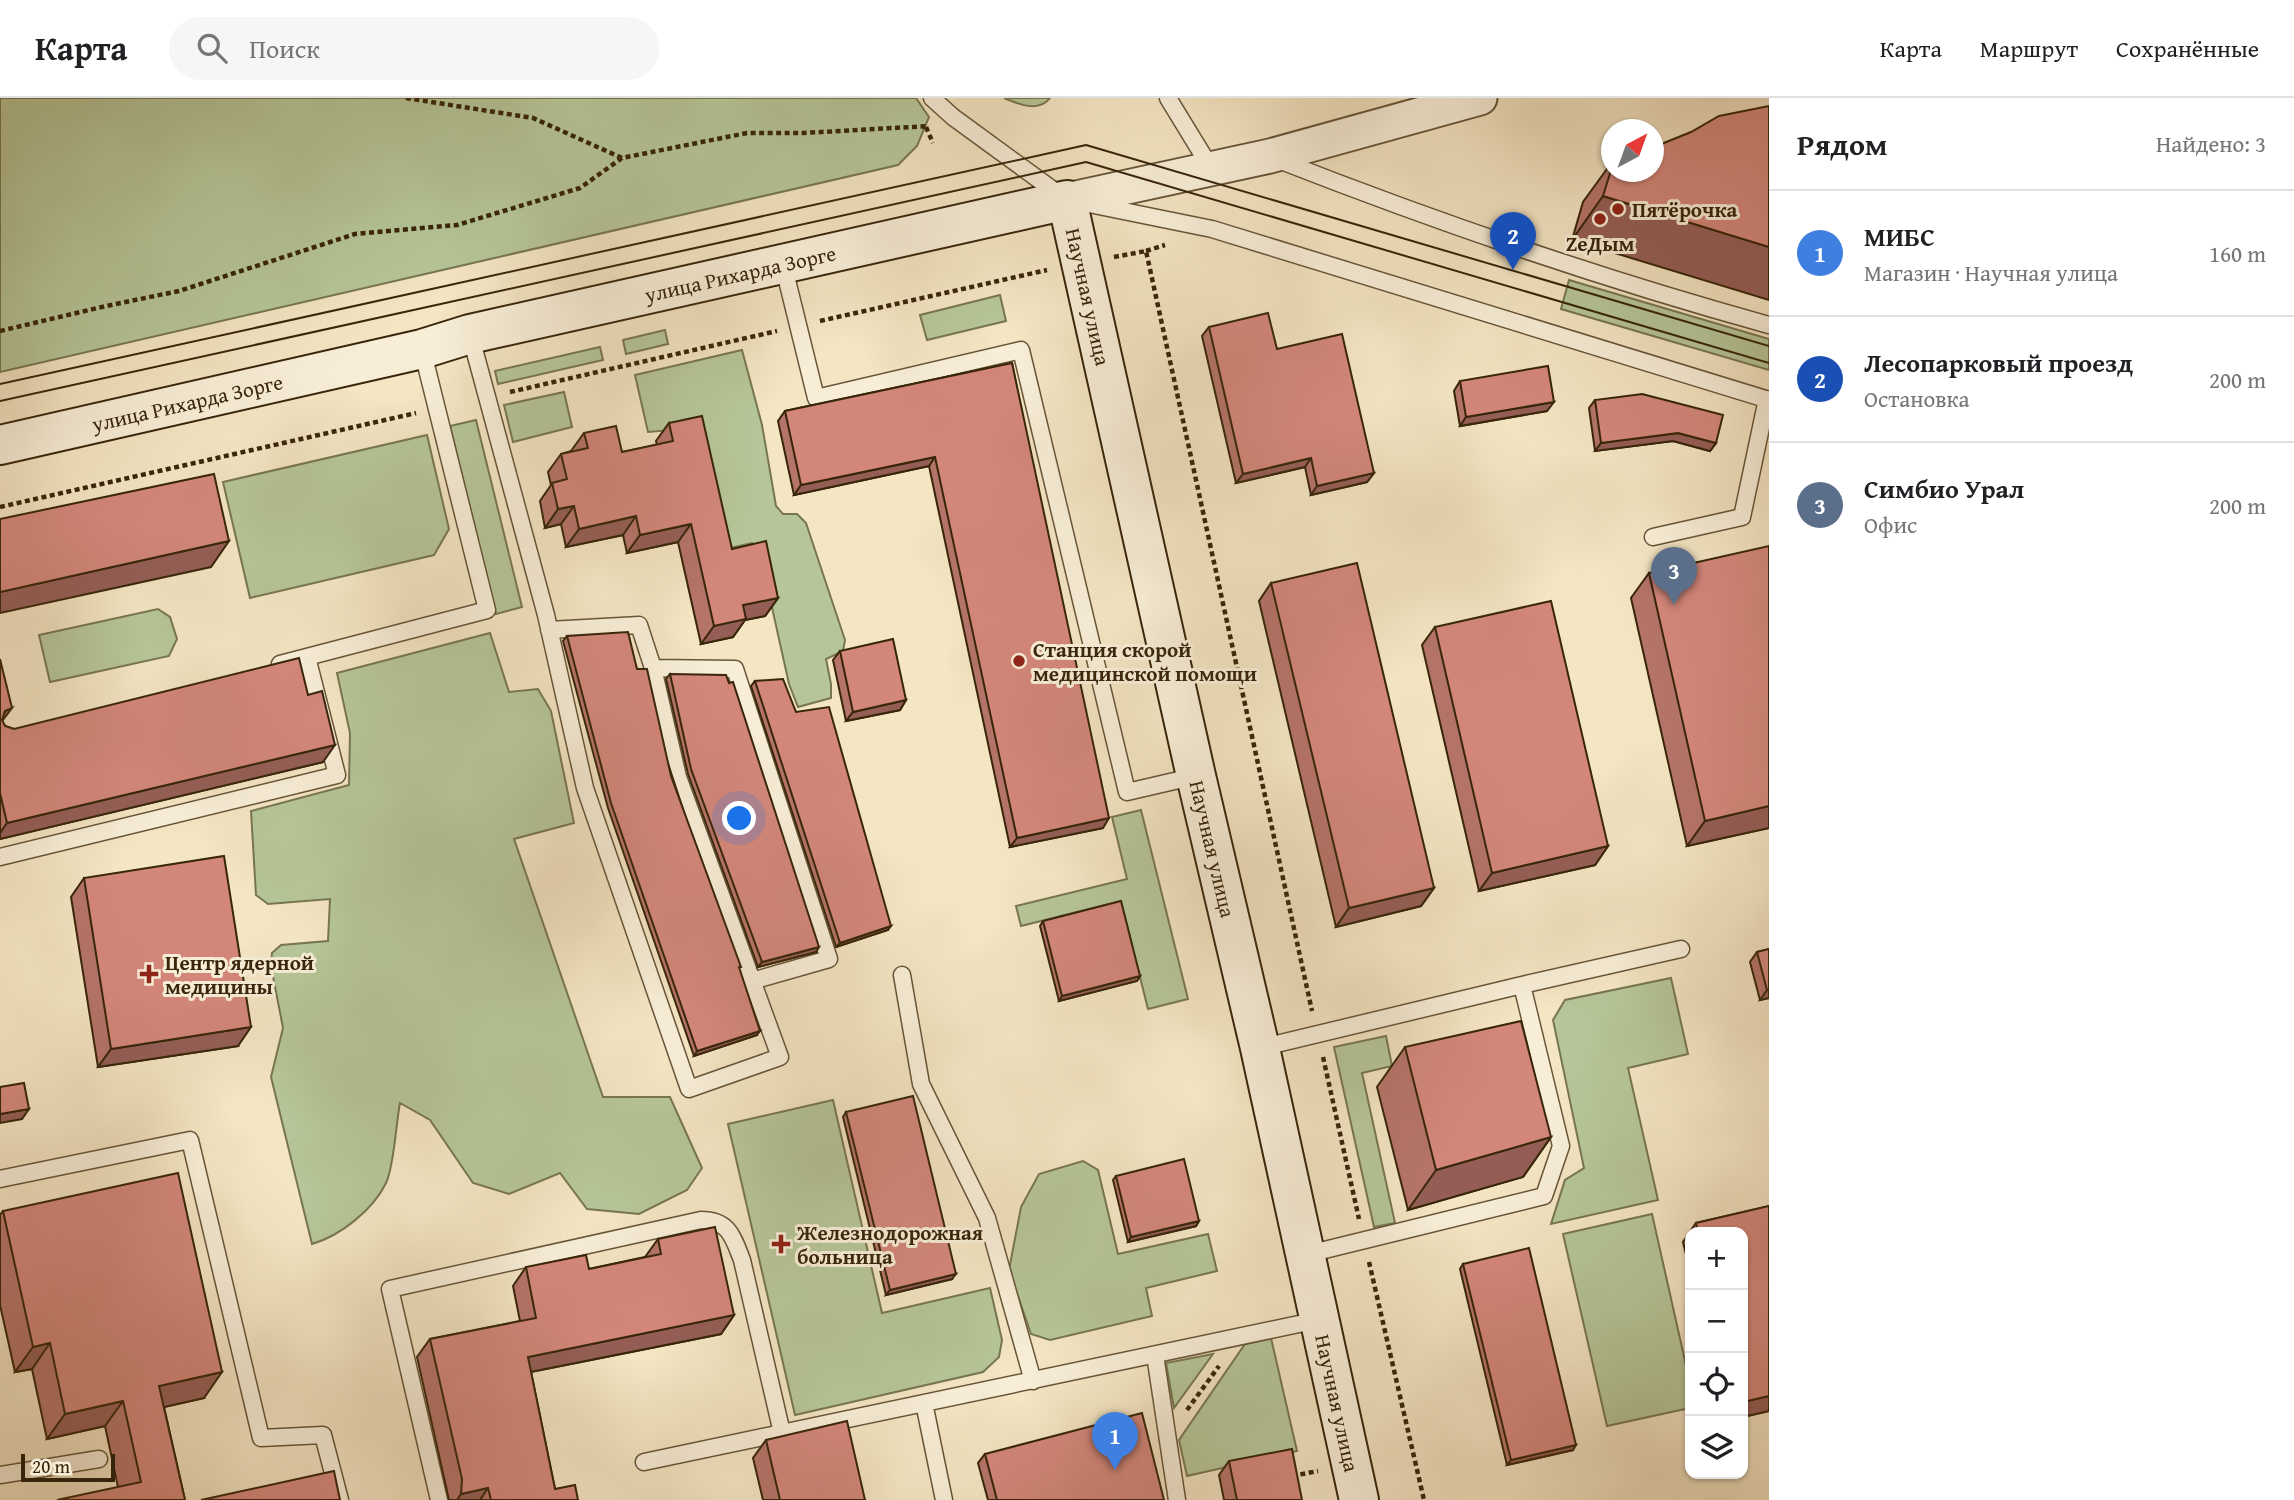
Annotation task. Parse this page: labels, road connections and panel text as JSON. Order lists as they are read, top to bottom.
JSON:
{
  "streets": {
    "street": ["улица Рихарда Зорге", "Научная улица"]
  },
  "crossings": [
    ["улица Рихарда Зорге", "Научная улица"]
  ],
  "places": {
    "other": ["Пятёрочка", "ZeДым", "Станция скорой медицинской помощи"],
    "health": ["Центр ядерной медицины", "Железнодорожная больница"]
  },
  "scale_bar": "20 m",
  "north": "top right",
  "page": {
    "header": "Карта",
    "search": "Поиск",
    "nav": ["Карта", "Маршрут", "Сохранённые"],
    "heading": ["Рядом", "Найдено: 3"],
    "list": [
      {
        "mark": "1",
        "name": "МИБС",
        "note": "Магазин · Научная улица",
        "value": "160 m"
      },
      {
        "mark": "2",
        "name": "Лесопарковый проезд",
        "note": "Остановка",
        "value": "200 m"
      },
      {
        "mark": "3",
        "name": "Симбио Урал",
        "note": "Офис",
        "value": "200 m"
      }
    ],
    "pins": ["2", "3", "1"],
    "map_buttons": ["+", "−"],
    "scale": "20 m"
  }
}
